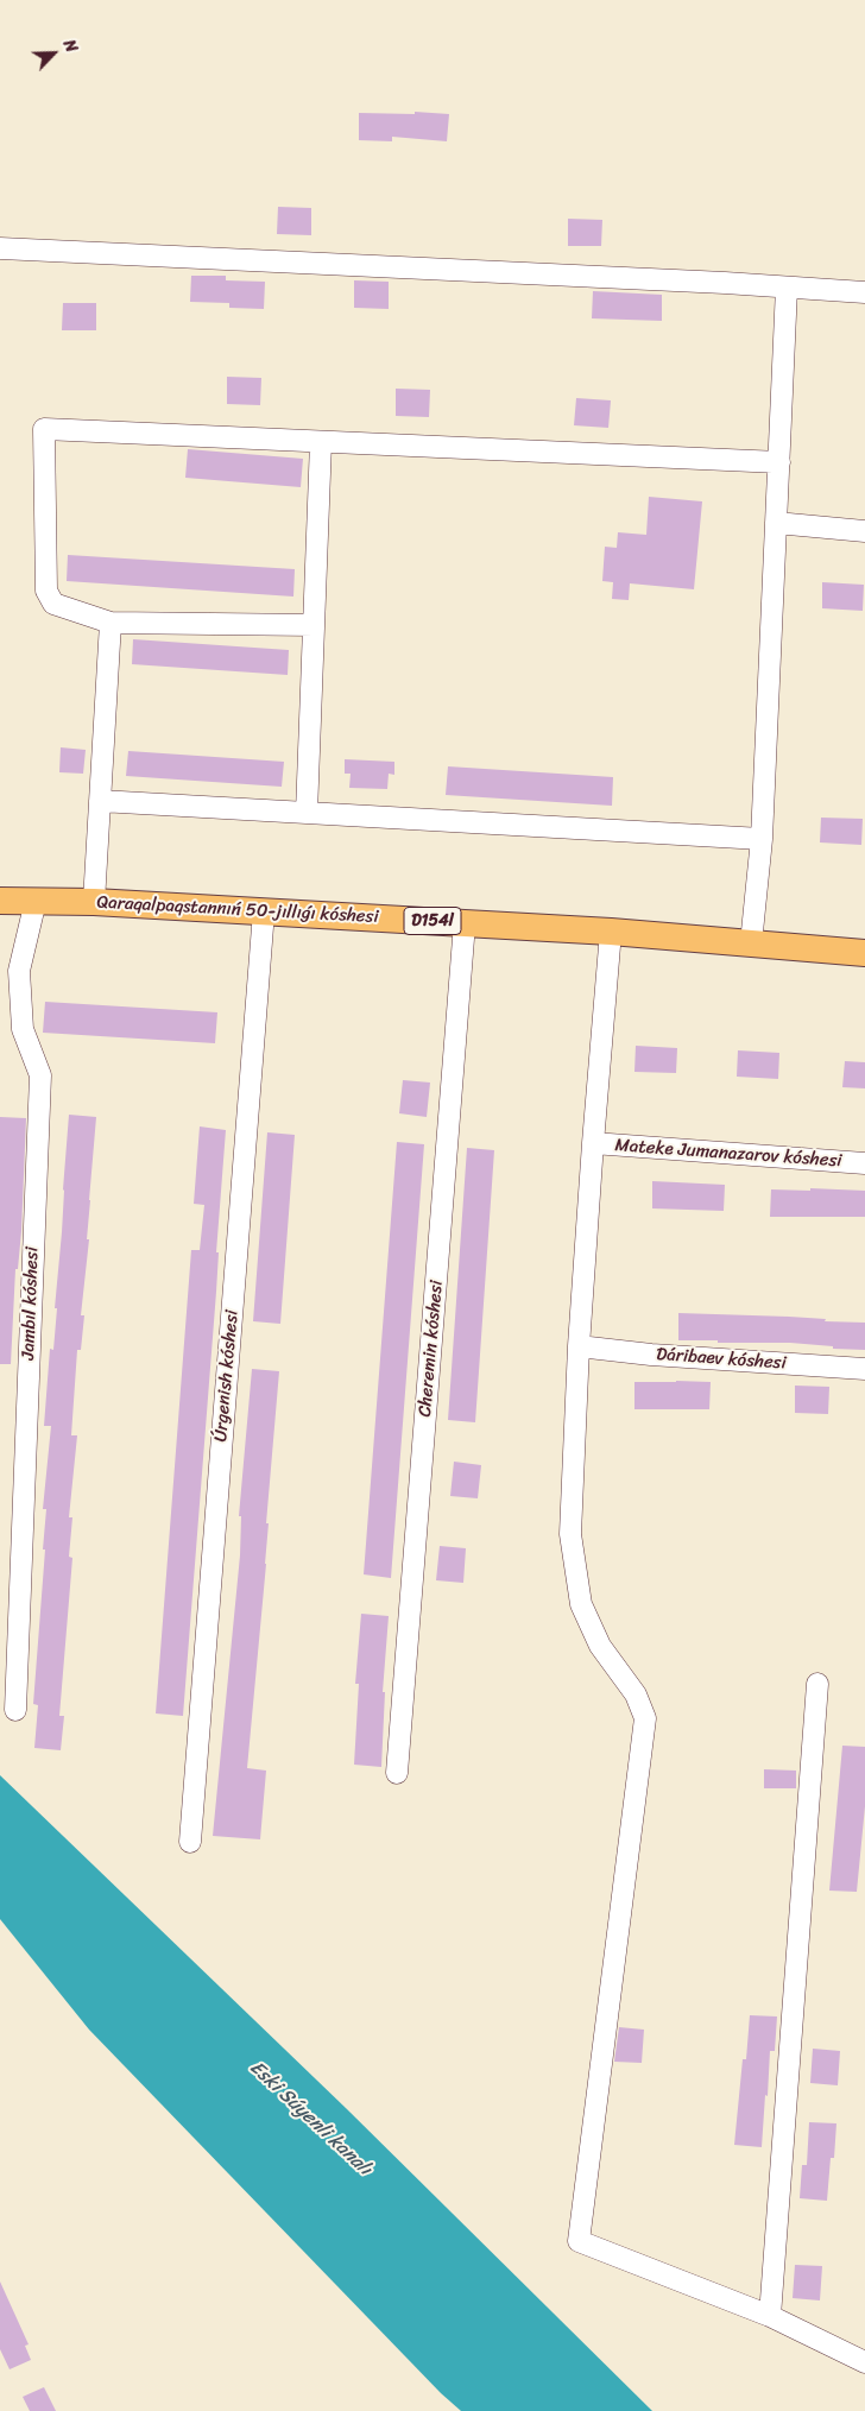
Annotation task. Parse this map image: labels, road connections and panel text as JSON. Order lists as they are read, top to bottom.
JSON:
{
  "streets": {
    "main road": ["Qaraqalpaqstannıń 50-jıllıǵı kóshesi", "D154l"],
    "street": [
      "Mateke Jumanazarov kóshesi",
      "Jambıl kóshesi",
      "Cheremin kóshesi",
      "Dáribaev kóshesi",
      "Úrgenish kóshesi"
    ]
  },
  "crossings": [
    ["Qaraqalpaqstannıń 50-jıllıǵı kóshesi", "Jambıl kóshesi"],
    ["Qaraqalpaqstannıń 50-jıllıǵı kóshesi", "Cheremin kóshesi"],
    ["Qaraqalpaqstannıń 50-jıllıǵı kóshesi", "Úrgenish kóshesi"]
  ],
  "water": ["Eski Súyenli kanalı"],
  "north": "top right"
}
